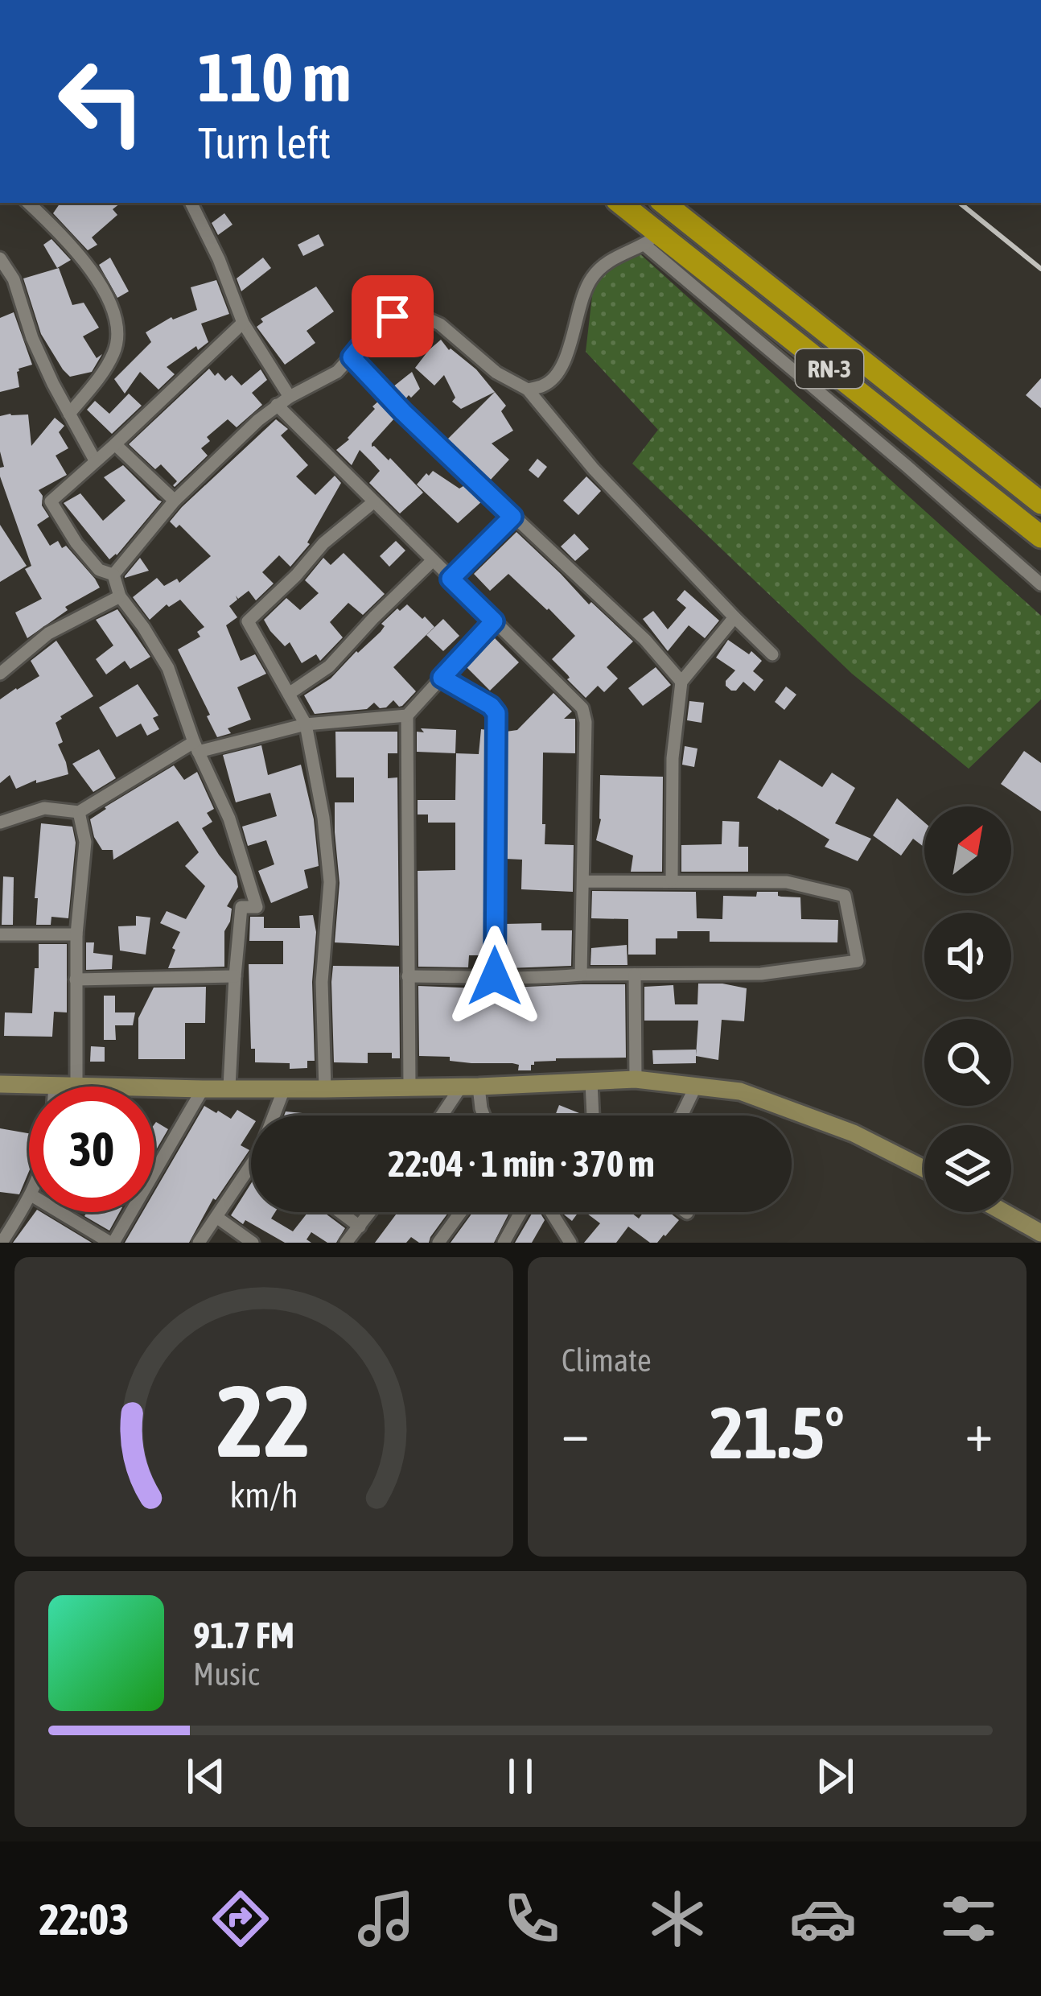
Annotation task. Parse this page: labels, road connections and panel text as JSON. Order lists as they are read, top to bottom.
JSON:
{
  "streets": {
    "highway": ["RN-3"]
  },
  "north": "top right",
  "page": {
    "turn": ["110 m", "Turn left"],
    "limit": "30",
    "trip": "22:04 · 1 min · 370 m",
    "tile": "Climate",
    "heat": ["−", "21.5°", "+"],
    "song": ["91.7 FM", "Music"],
    "tabs": "22:03",
    "gauge": ["22", "km/h"]
  }
}
